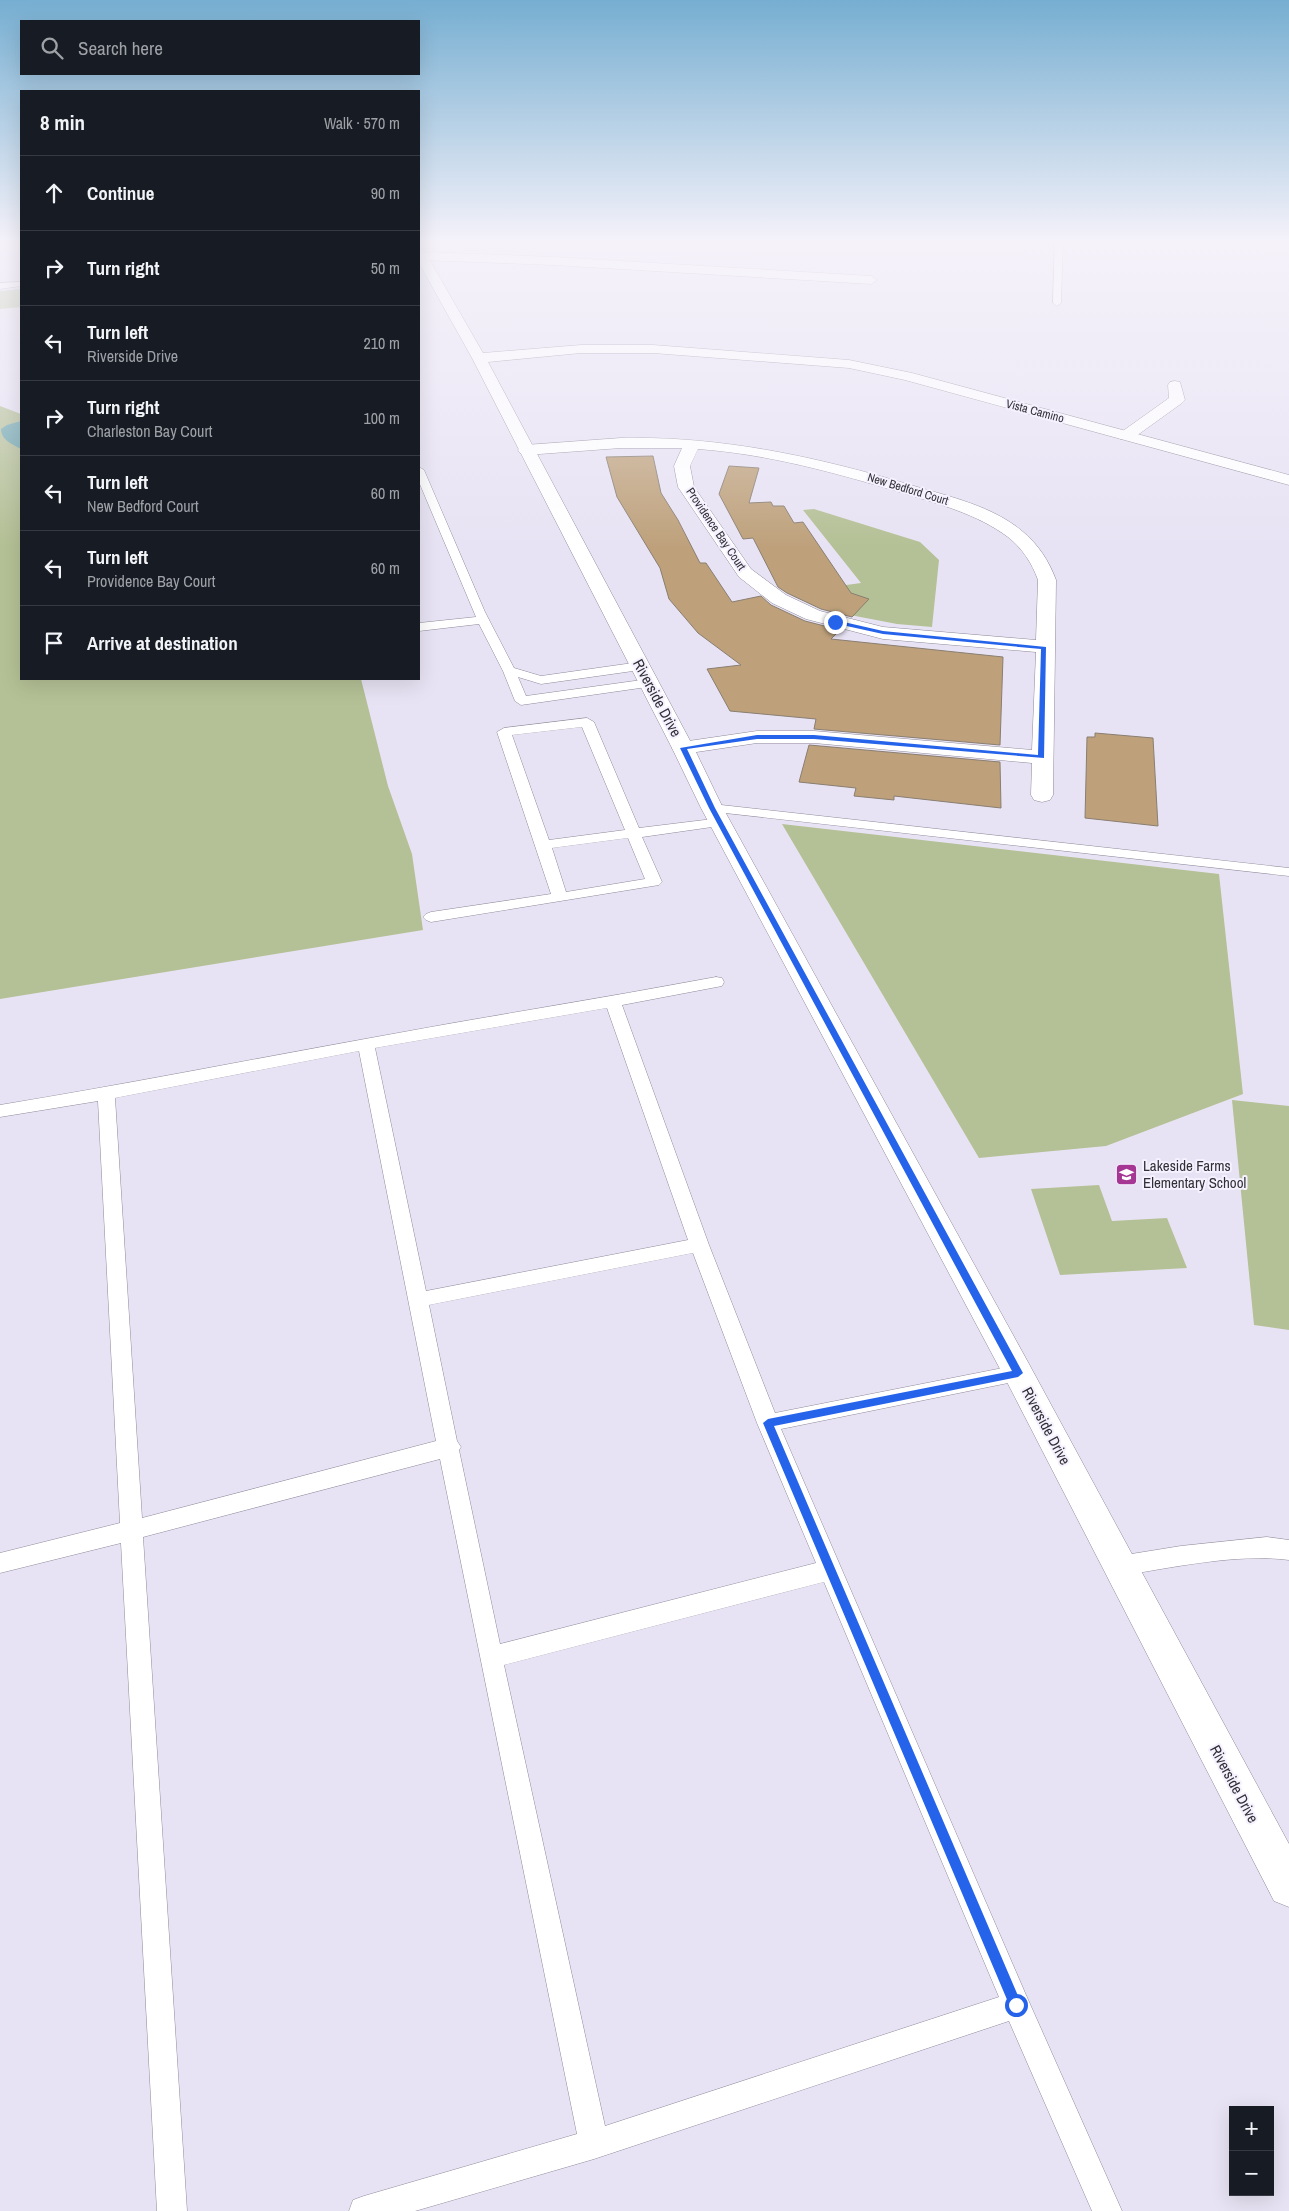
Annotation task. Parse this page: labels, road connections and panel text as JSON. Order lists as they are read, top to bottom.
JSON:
{
  "streets": {
    "street": [
      "Vista Camino",
      "New Bedford Court",
      "Providence Bay Court",
      "Riverside Drive"
    ]
  },
  "crossings": [
    ["Vista Camino", "Riverside Drive"],
    ["New Bedford Court", "Providence Bay Court"],
    ["New Bedford Court", "Riverside Drive"]
  ],
  "places": {
    "school or university": ["Lakeside Farms Elementary School"]
  },
  "page": {
    "search": "Search here",
    "heading": ["8 min", "Walk · 570 m"],
    "list": [
      ["Continue", "90 m"],
      ["Turn right", "50 m"],
      ["Turn left", "Riverside Drive", "210 m"],
      ["Turn right", "Charleston Bay Court", "100 m"],
      ["Turn left", "New Bedford Court", "60 m"],
      ["Turn left", "Providence Bay Court", "60 m"],
      "Arrive at destination"
    ],
    "map_buttons": ["+", "−"]
  }
}
